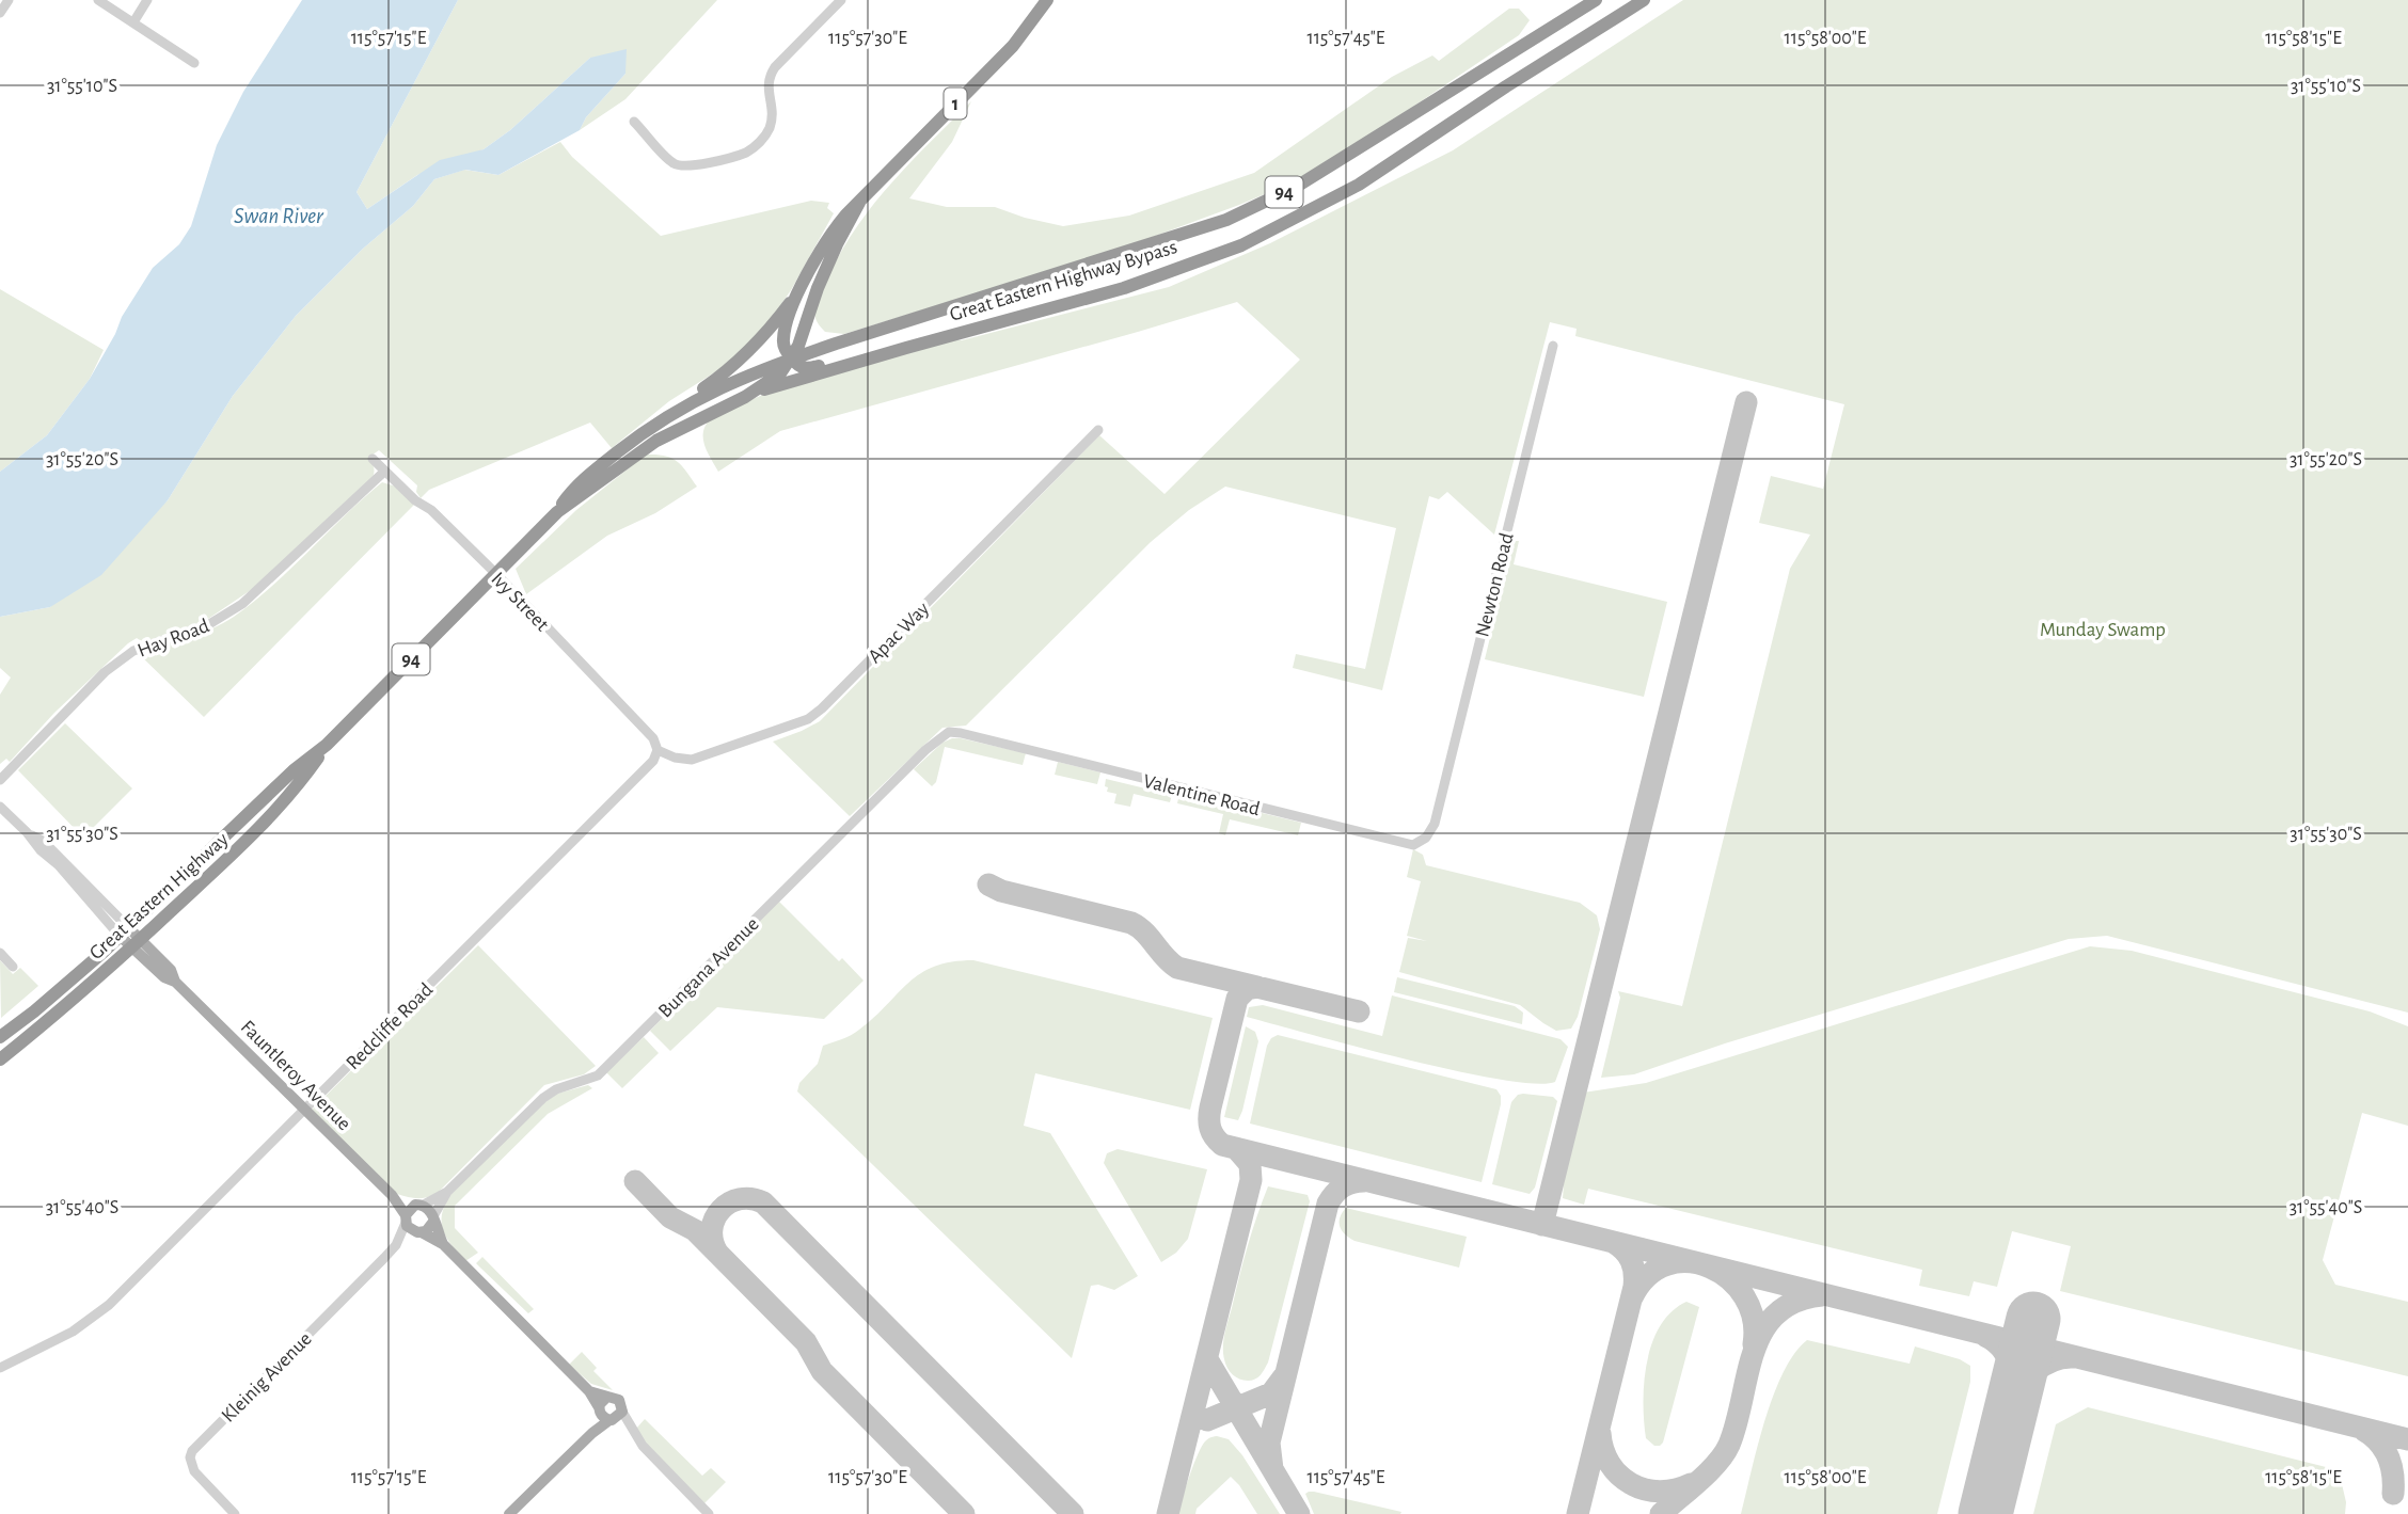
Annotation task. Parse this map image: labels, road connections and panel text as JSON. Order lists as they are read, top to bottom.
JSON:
{
  "streets": {
    "highway": [
      "1",
      "94",
      "Great Eastern Highway Bypass",
      "Great Eastern Highway"
    ],
    "main road": ["Fauntleroy Avenue"],
    "street": [
      "Newton Road",
      "Ivy Street",
      "Apac Way",
      "Hay Road",
      "Valentine Road",
      "Bungana Avenue",
      "Redcliffe Road",
      "Kleinig Avenue"
    ]
  },
  "crossings": [
    ["1", "Great Eastern Highway"],
    ["Great Eastern Highway Bypass", "Great Eastern Highway"],
    ["Newton Road", "Valentine Road"],
    ["Ivy Street", "Apac Way"],
    ["Ivy Street", "Hay Road"],
    ["Ivy Street", "Great Eastern Highway"],
    ["Ivy Street", "Redcliffe Road"],
    ["Apac Way", "Redcliffe Road"],
    ["Valentine Road", "Bungana Avenue"],
    ["Great Eastern Highway", "Fauntleroy Avenue"],
    ["Bungana Avenue", "Fauntleroy Avenue"],
    ["Bungana Avenue", "Kleinig Avenue"],
    ["Redcliffe Road", "Fauntleroy Avenue"],
    ["Fauntleroy Avenue", "Kleinig Avenue"]
  ],
  "water": ["Swan River"],
  "parks": ["Munday Swamp"],
  "coordinates": [
    "115°57'15\"E",
    "115°57'30\"E",
    "115°57'45\"E",
    "115°58'00\"E",
    "115°58'15\"E",
    "31°55'10\"S",
    "31°55'20\"S",
    "31°55'30\"S",
    "31°55'40\"S"
  ]
}
